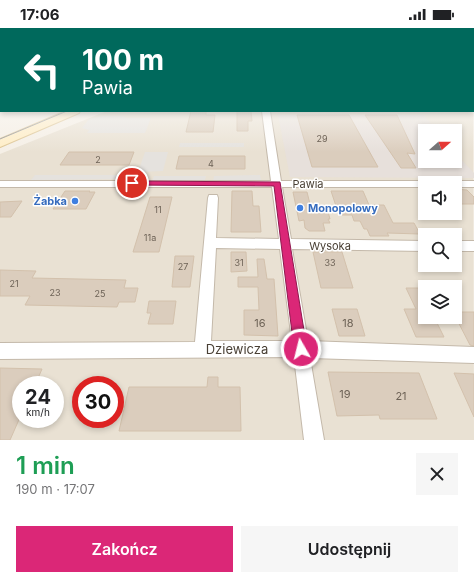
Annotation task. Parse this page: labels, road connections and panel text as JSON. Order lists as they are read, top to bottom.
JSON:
{
  "streets": {
    "street": ["Pawia", "Wysoka", "Dziewicza"]
  },
  "places": ["Żabka", "Monopolowy"],
  "house_numbers": [
    "29",
    "2",
    "4",
    "11",
    "11a",
    "31",
    "33",
    "27",
    "21",
    "23",
    "25",
    "16",
    "18",
    "19",
    "21"
  ],
  "north": "right",
  "page": {
    "status": "17:06",
    "turn": ["100 m", "Pawia"],
    "speed": "24 km/h",
    "limit": "30",
    "heading": ["1 min", "190 m · 17:07"],
    "buttons": ["Zakończ", "Udostępnij"]
  }
}
